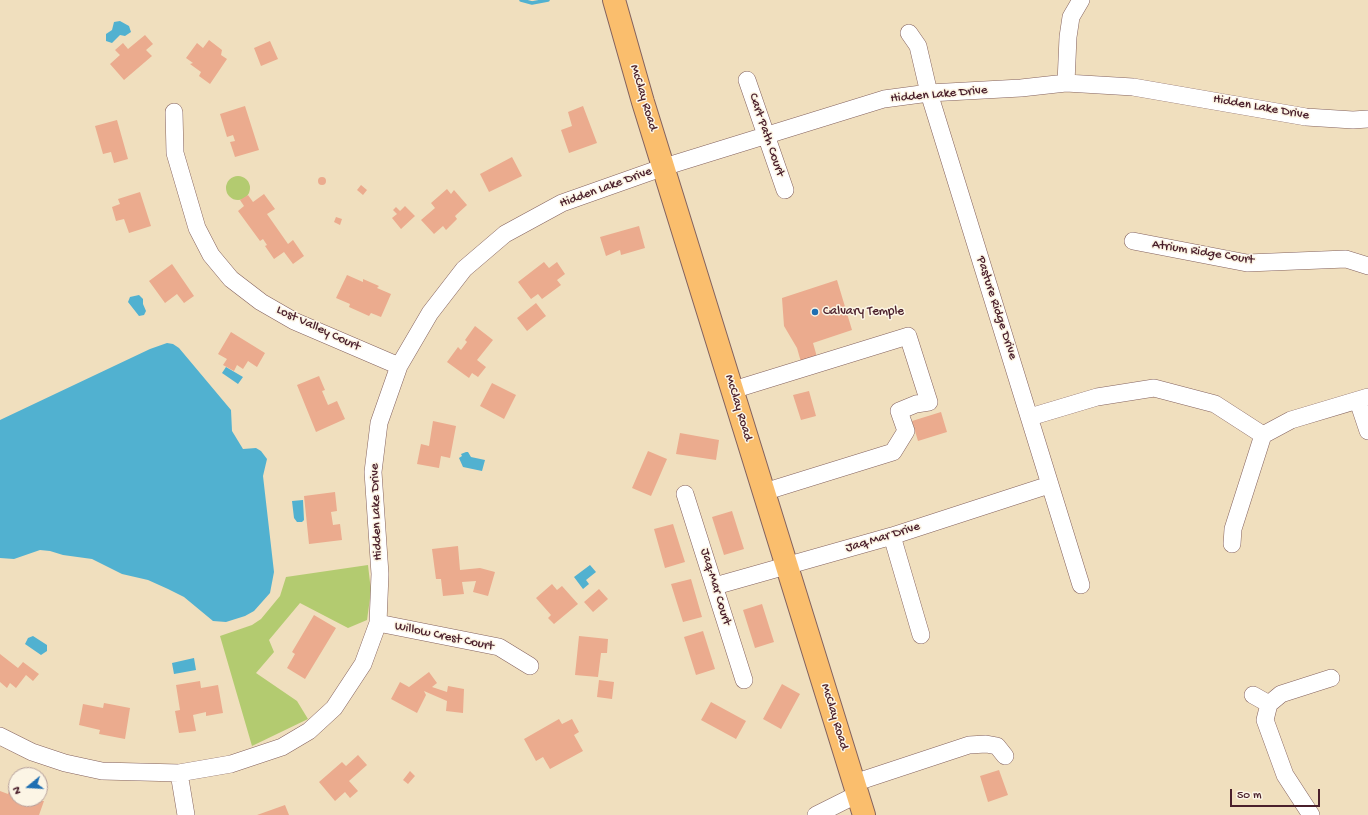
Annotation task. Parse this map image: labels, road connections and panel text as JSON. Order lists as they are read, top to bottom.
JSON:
{
  "streets": {
    "main road": ["McClay Road"],
    "street": [
      "Hidden Lake Drive",
      "Cart Path Court",
      "Atrium Ridge Court",
      "Pasture Ridge Drive",
      "Lost Valley Court",
      "Jaq Mar Drive",
      "Jaq-Mar Court",
      "Willow Crest Court"
    ]
  },
  "crossings": [
    ["Hidden Lake Drive", "McClay Road"],
    ["Hidden Lake Drive", "Cart Path Court"],
    ["Hidden Lake Drive", "Pasture Ridge Drive"],
    ["Hidden Lake Drive", "Lost Valley Court"],
    ["Hidden Lake Drive", "Willow Crest Court"],
    ["McClay Road", "Jaq Mar Drive"],
    ["Pasture Ridge Drive", "Jaq Mar Drive"],
    ["Jaq Mar Drive", "Jaq-Mar Court"]
  ],
  "places": ["Calvary Temple"],
  "scale_bar": "50 m",
  "north": "left"
}
